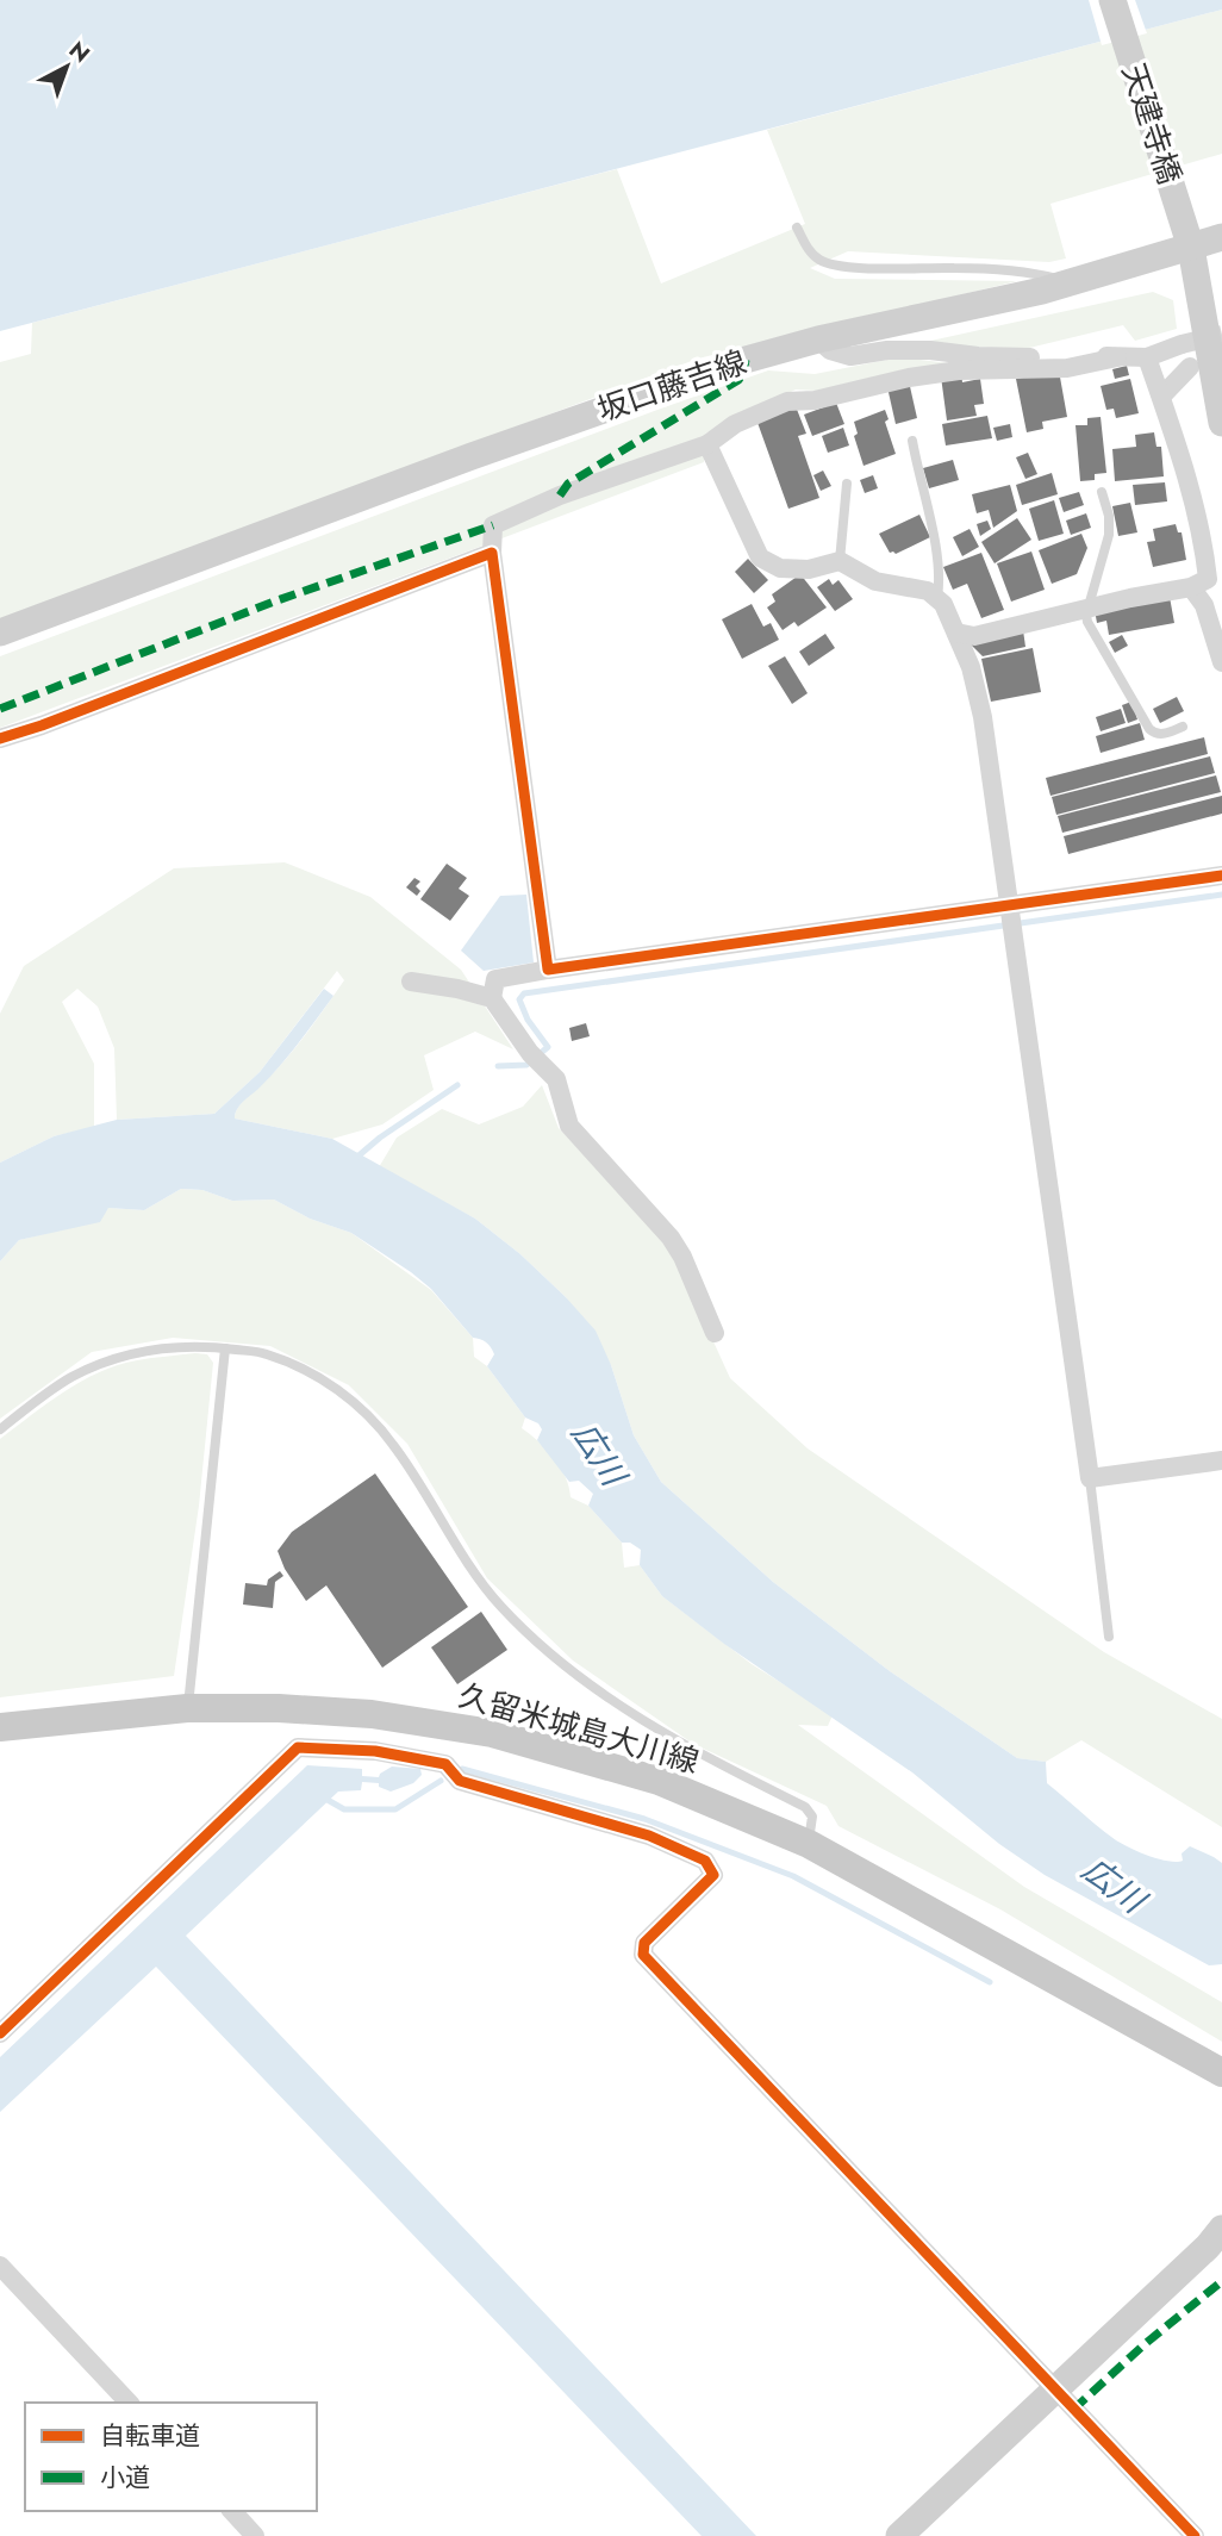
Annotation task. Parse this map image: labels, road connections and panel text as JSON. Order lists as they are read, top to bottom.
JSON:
{
  "streets": {
    "main road": ["天建寺橋", "坂口藤吉線", "久留米城島大川線"]
  },
  "crossings": [
    ["天建寺橋", "坂口藤吉線"]
  ],
  "water": ["広川"],
  "legend": ["自転車道", "小道"],
  "north": "top right"
}
